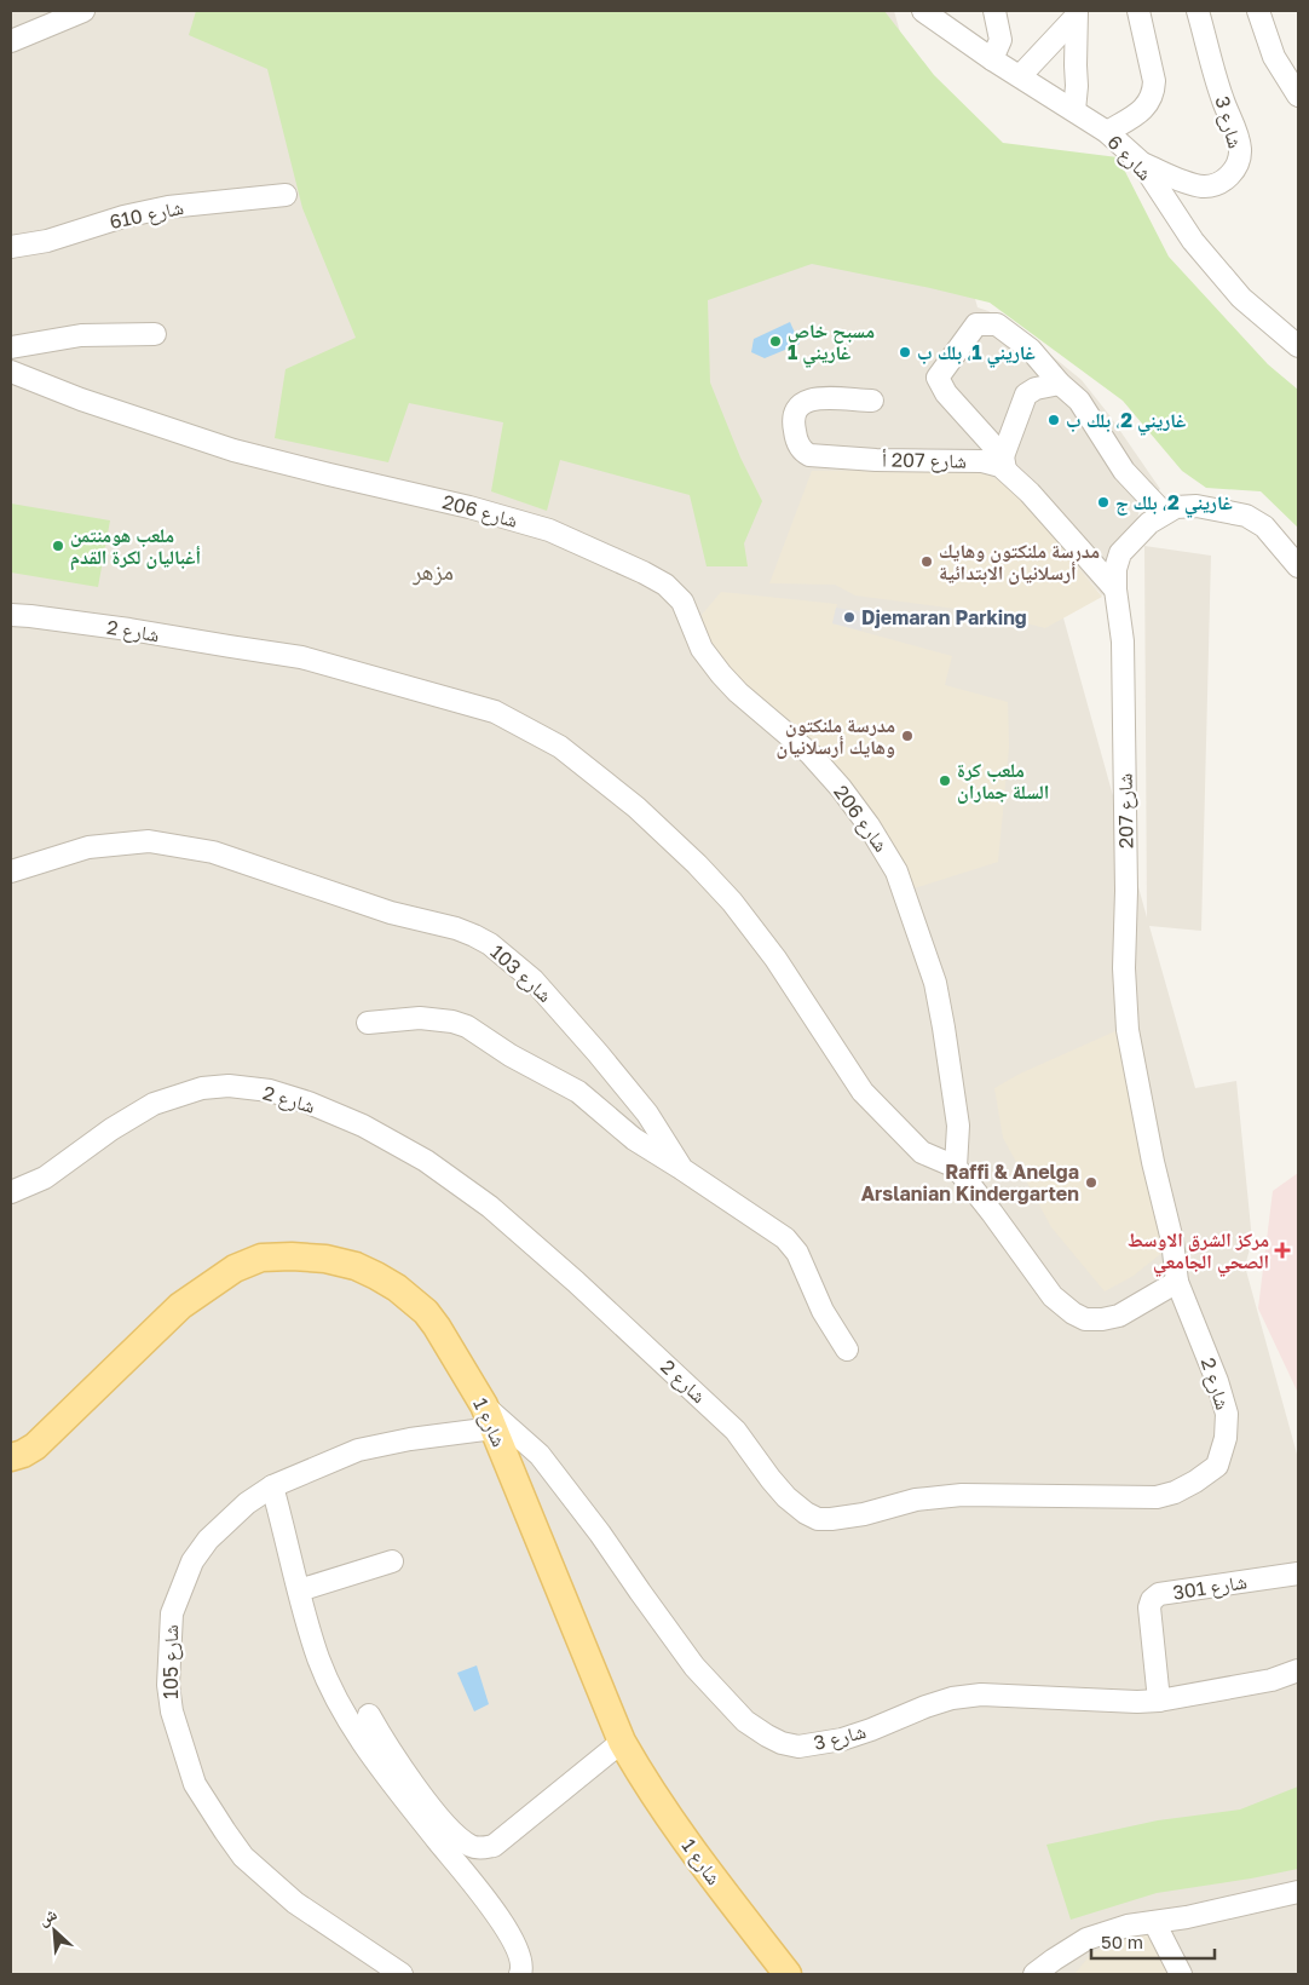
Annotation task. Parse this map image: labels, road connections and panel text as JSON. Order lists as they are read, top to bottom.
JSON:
{
  "streets": {
    "main road": ["شارع 1"],
    "street": [
      "شارع 3",
      "شارع 6",
      "شارع 610",
      "شارع 207 أ",
      "شارع 206",
      "شارع 2",
      "شارع 207",
      "شارع 103",
      "شارع 301",
      "شارع 105"
    ]
  },
  "crossings": [
    ["شارع 3", "شارع 6"],
    ["شارع 3", "شارع 1"],
    ["شارع 3", "شارع 301"],
    ["شارع 3", "شارع 105"],
    ["شارع 207 أ", "شارع 207"],
    ["شارع 206", "شارع 2"],
    ["شارع 2", "شارع 207"],
    ["شارع 1", "شارع 105"]
  ],
  "districts": ["مزهر"],
  "places": {
    "other": [
      "مسبح خاص غاريني 1",
      "غاريني 1، بلك ب",
      "غاريني 2، بلك ب",
      "غاريني 2، بلك ج",
      "ملعب هومنتمن أغباليان لكرة القدم",
      "مدرسة ملنكتون وهايك أرسلانيان الابتدائية",
      "Djemaran Parking",
      "مدرسة ملنكتون وهايك أرسلانيان",
      "ملعب كرة السلة جماران",
      "Raffi & Anelga Arslanian Kindergarten"
    ],
    "health": ["مركز الشرق الاوسط الصحي الجامعي"]
  },
  "scale_bar": "50 m",
  "north": "top left"
}
